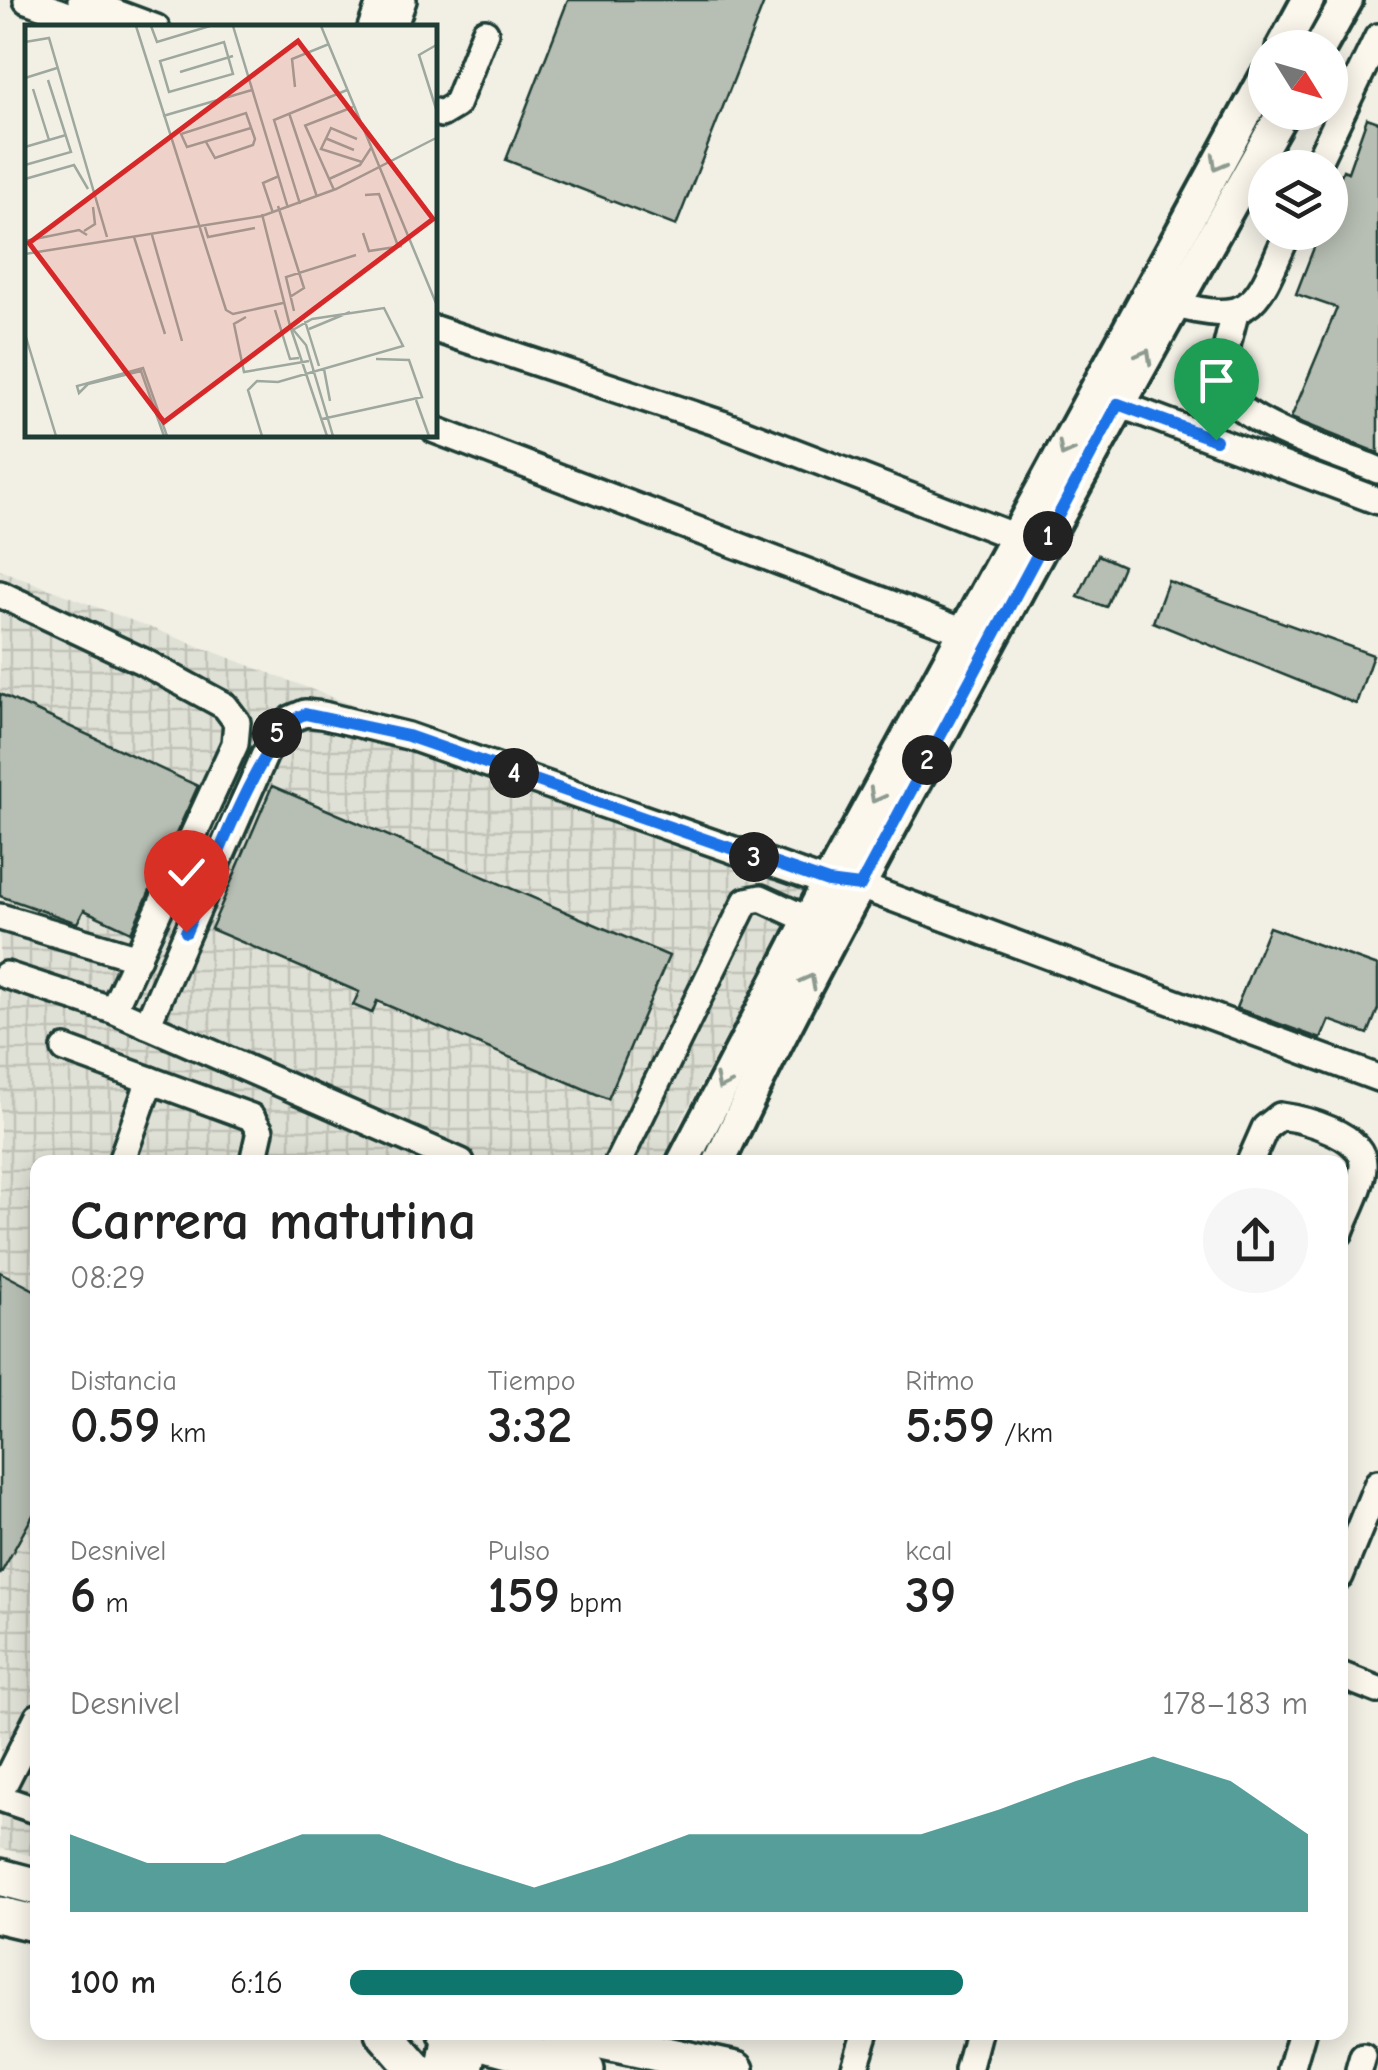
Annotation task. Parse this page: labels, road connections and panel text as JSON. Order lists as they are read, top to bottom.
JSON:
{
  "north": "bottom right",
  "page": {
    "pins": [
      "1",
      "5",
      "2",
      "4",
      "3"
    ],
    "heading": ["Carrera matutina", "08:29"],
    "stats": [
      ["Distancia", "0.59 km"],
      ["Tiempo", "3:32"],
      ["Ritmo", "5:59 /km"],
      ["Desnivel", "6 m"],
      ["Pulso", "159 bpm"],
      ["kcal", "39"]
    ],
    "chart": ["Desnivel", "178–183 m"],
    "list": [
      {
        "name": "100 m",
        "note": "6:16"
      }
    ]
  }
}
